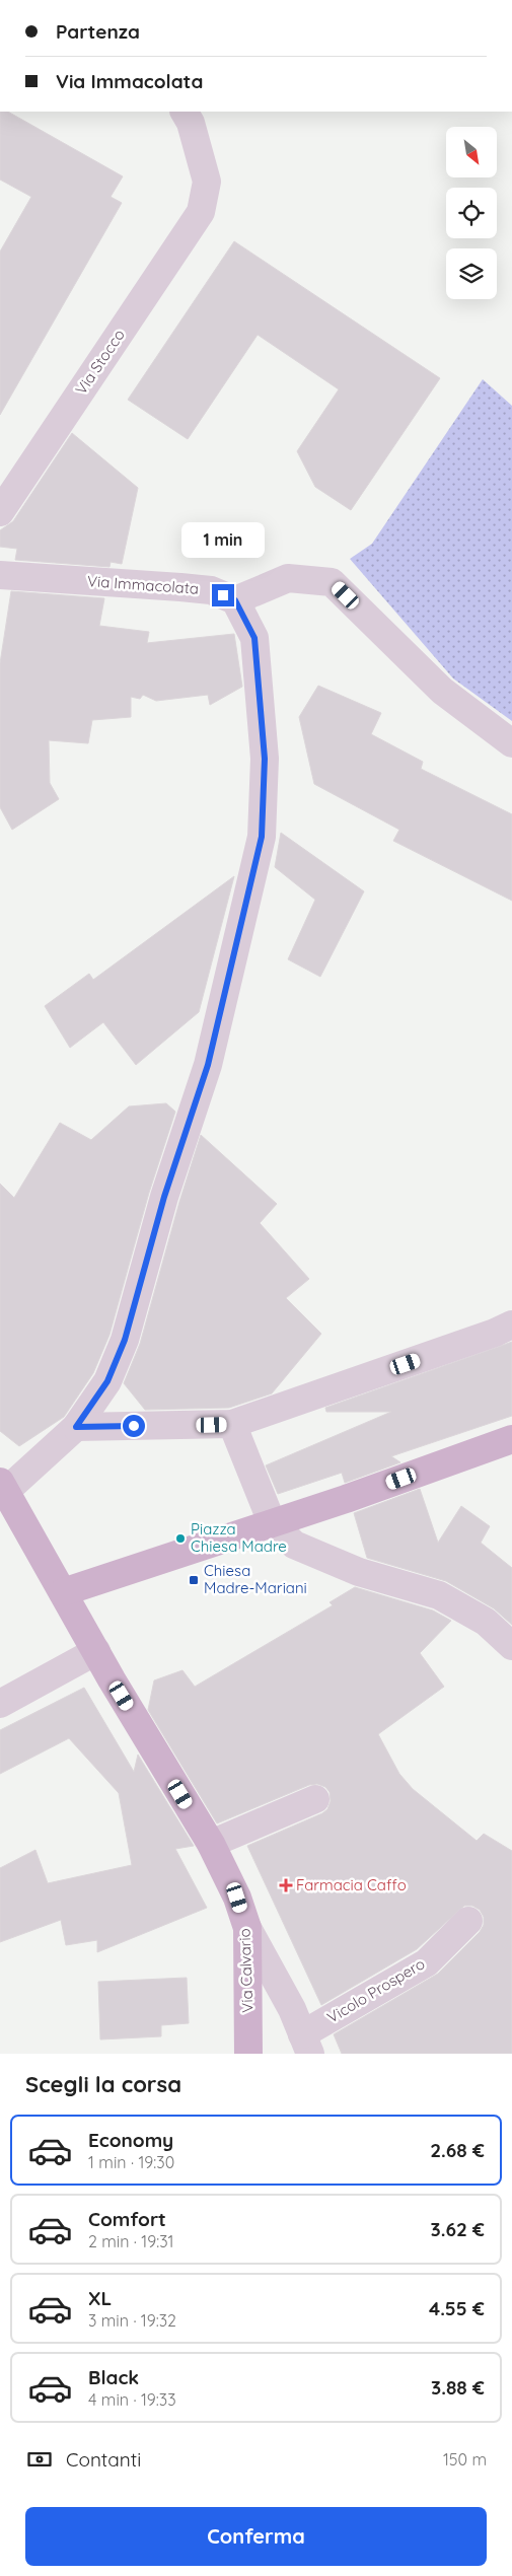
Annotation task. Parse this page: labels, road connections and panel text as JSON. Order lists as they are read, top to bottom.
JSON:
{
  "streets": {
    "main road": ["Via Calvario"],
    "street": ["Via Stocco", "Via Immacolata", "Vicolo Prospero"]
  },
  "places": {
    "other": ["Piazza Chiesa Madre"],
    "transit": ["Chiesa Madre-Mariani"],
    "health": ["Farmacia Caffo"]
  },
  "north": "bottom right",
  "page": {
    "banner": ["Partenza", "Via Immacolata"],
    "bubble": "1 min",
    "heading": "Scegli la corsa",
    "list": [
      {
        "name": "Economy",
        "note": "1 min · 19:30",
        "value": "2.68 €"
      },
      {
        "name": "Comfort",
        "note": "2 min · 19:31",
        "value": "3.62 €"
      },
      {
        "name": "XL",
        "note": "3 min · 19:32",
        "value": "4.55 €"
      },
      {
        "name": "Black",
        "note": "4 min · 19:33",
        "value": "3.88 €"
      }
    ],
    "pay": ["Contanti", "150 m"],
    "buttons": "Conferma"
  }
}
